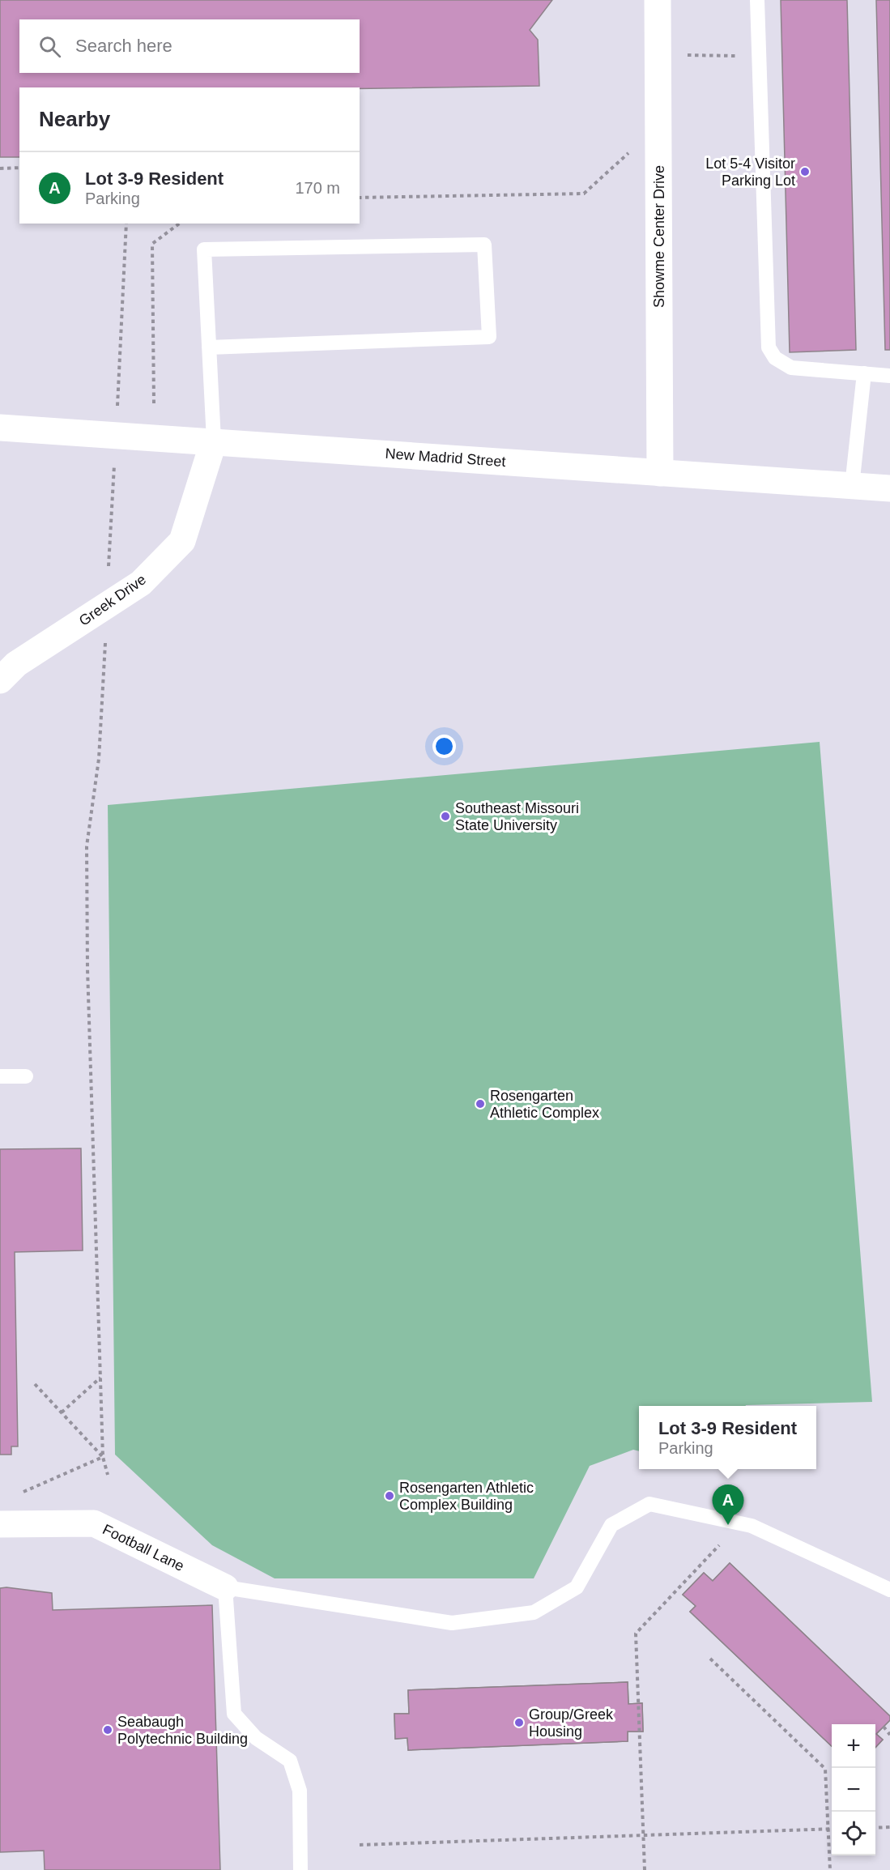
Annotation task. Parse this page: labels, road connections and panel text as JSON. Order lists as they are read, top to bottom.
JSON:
{
  "streets": {
    "street": [
      "Showme Center Drive",
      "New Madrid Street",
      "Greek Drive",
      "Football Lane"
    ]
  },
  "crossings": [
    ["Showme Center Drive", "New Madrid Street"],
    ["New Madrid Street", "Greek Drive"]
  ],
  "places": [
    "Lot 5-4 Visitor Parking Lot",
    "Southeast Missouri State University",
    "Rosengarten Athletic Complex",
    "Rosengarten Athletic Complex Building",
    "Group/Greek Housing",
    "Seabaugh Polytechnic Building"
  ],
  "page": {
    "search": "Search here",
    "heading": "Nearby",
    "list": [
      {
        "mark": "A",
        "name": "Lot 3-9 Resident",
        "note": "Parking",
        "value": "170 m"
      }
    ],
    "popup": ["Lot 3-9 Resident", "Parking"],
    "pins": "A",
    "map_buttons": ["+", "−"]
  }
}
